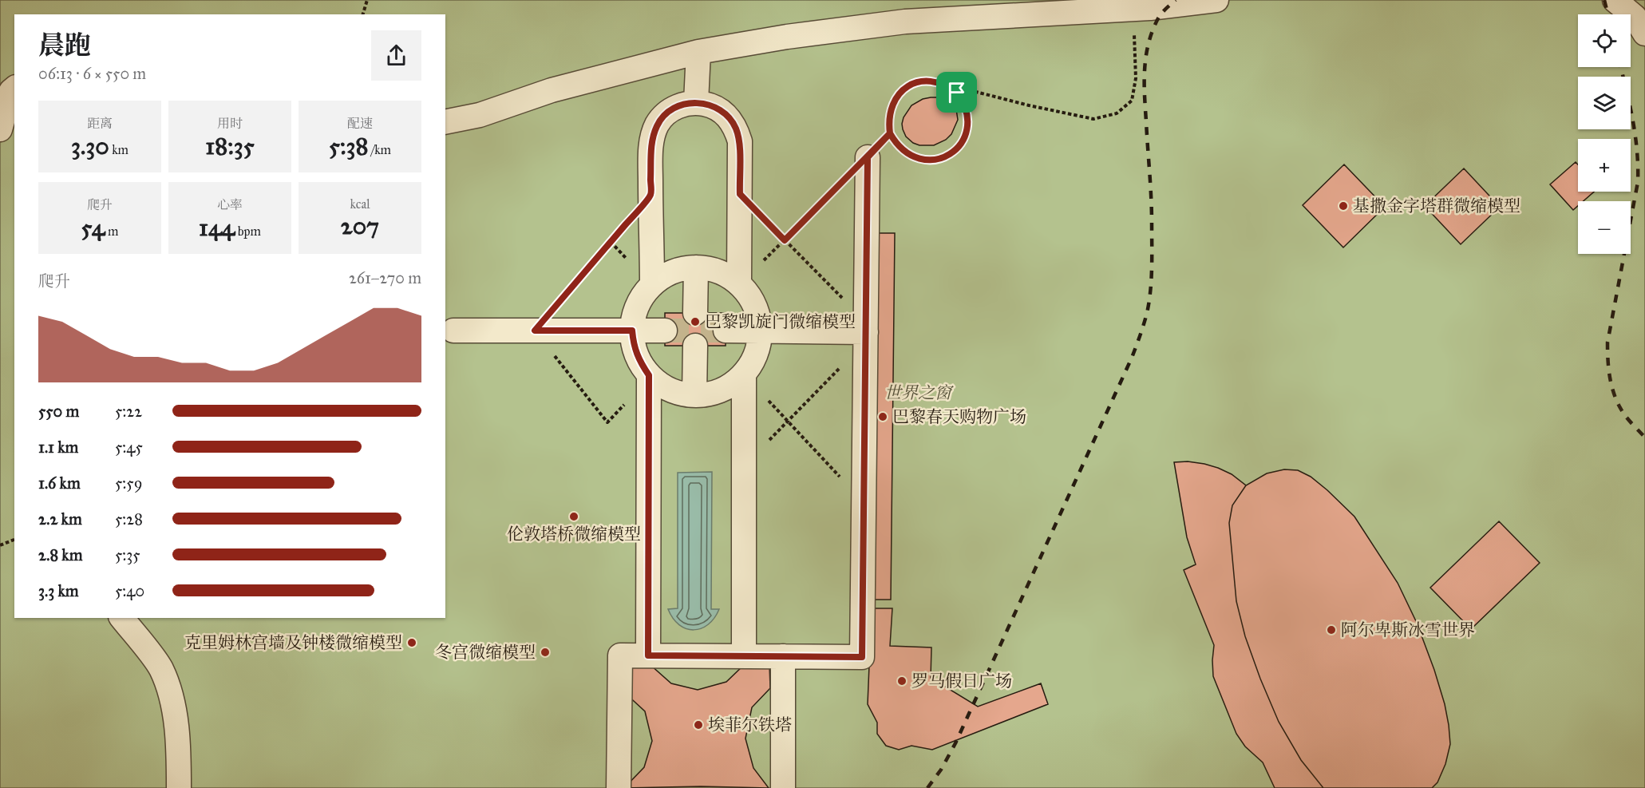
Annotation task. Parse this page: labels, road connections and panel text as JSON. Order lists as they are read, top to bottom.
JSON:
{
  "parks": ["世界之窗"],
  "places": [
    "基撒金字塔群微缩模型",
    "巴黎凯旋门微缩模型",
    "巴黎春天购物广场",
    "伦敦塔桥微缩模型",
    "阿尔卑斯冰雪世界",
    "克里姆林宫墙及钟楼微缩模型",
    "冬宫微缩模型",
    "罗马假日广场",
    "埃菲尔铁塔"
  ],
  "page": {
    "map_buttons": ["+", "−"],
    "heading": ["晨跑", "06:13 · 6 × 550 m"],
    "stats": [
      ["距离", "3.30 km"],
      ["用时", "18:35"],
      ["配速", "5:38 /km"],
      ["爬升", "54 m"],
      ["心率", "144 bpm"],
      ["kcal", "207"]
    ],
    "chart": ["爬升", "261–270 m"],
    "list": [
      {
        "name": "550 m",
        "note": "5:22"
      },
      {
        "name": "1.1 km",
        "note": "5:45"
      },
      {
        "name": "1.6 km",
        "note": "5:59"
      },
      {
        "name": "2.2 km",
        "note": "5:28"
      },
      {
        "name": "2.8 km",
        "note": "5:35"
      },
      {
        "name": "3.3 km",
        "note": "5:40"
      }
    ]
  }
}
